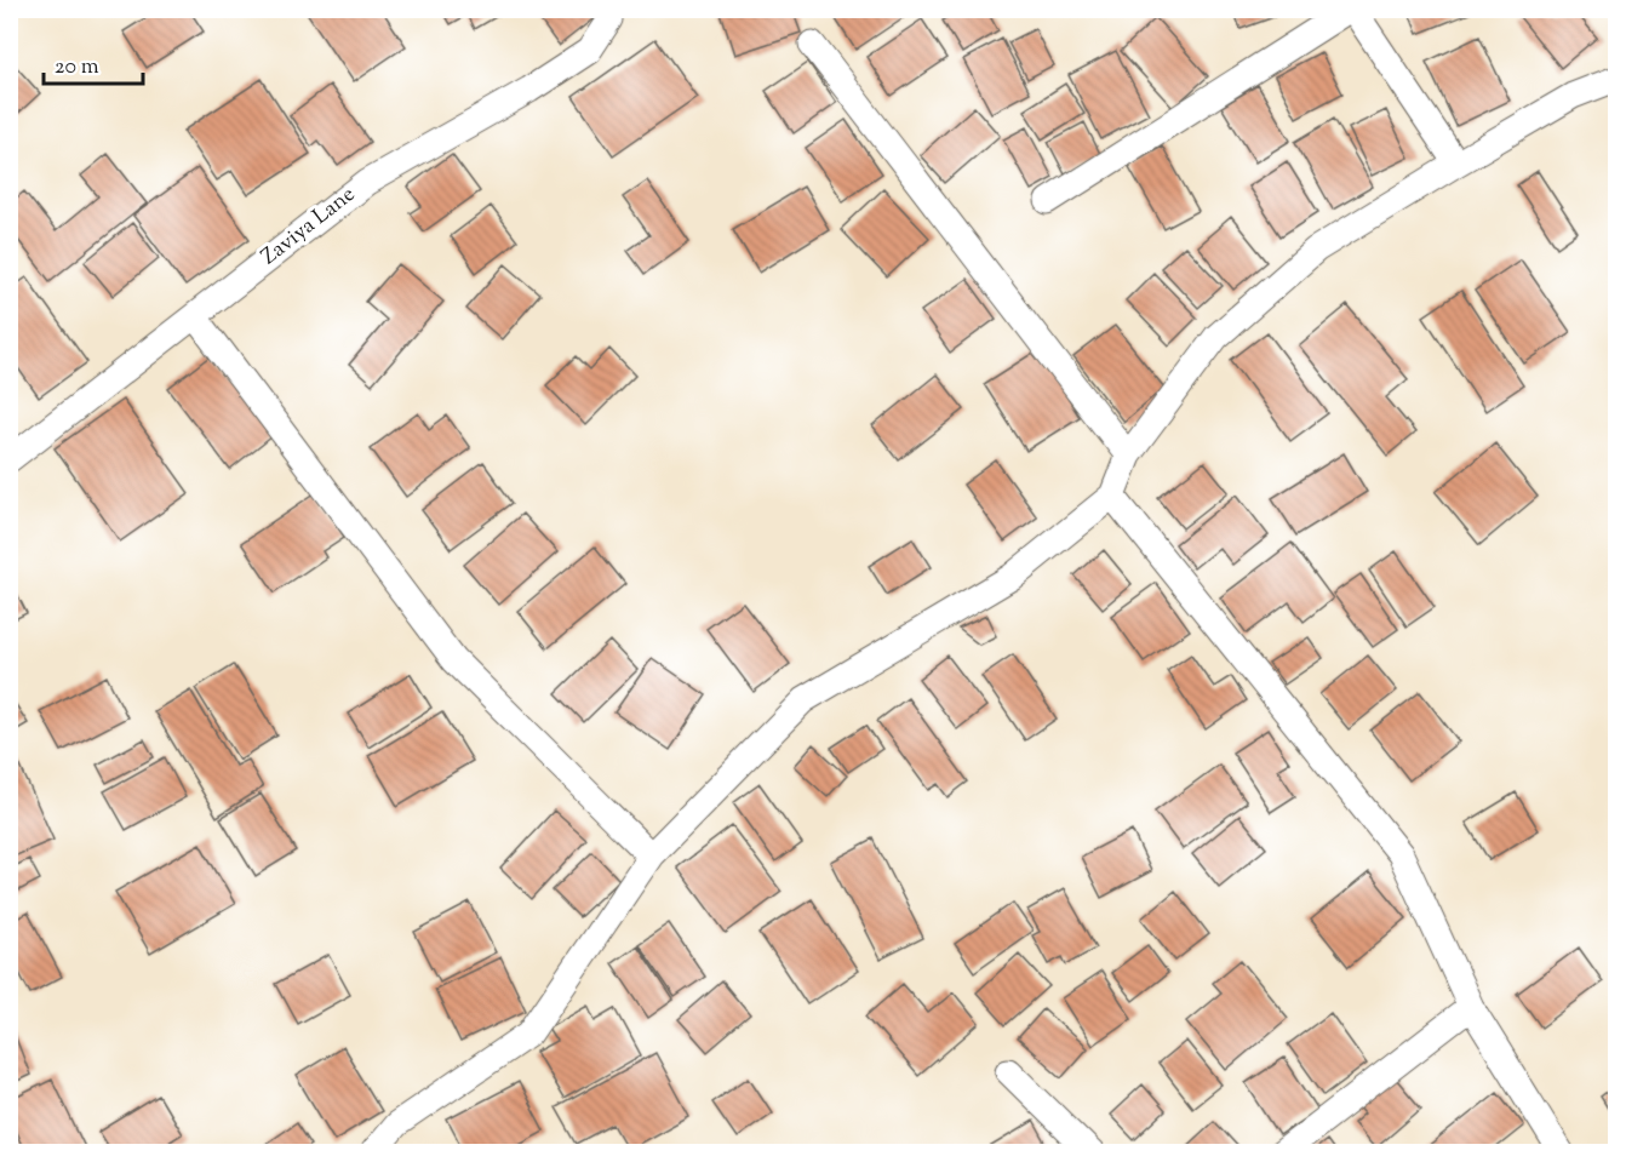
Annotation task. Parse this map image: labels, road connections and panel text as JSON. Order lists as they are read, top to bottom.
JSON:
{
  "streets": {
    "street": ["Zaviya Lane"]
  },
  "scale_bar": "20 m"
}
